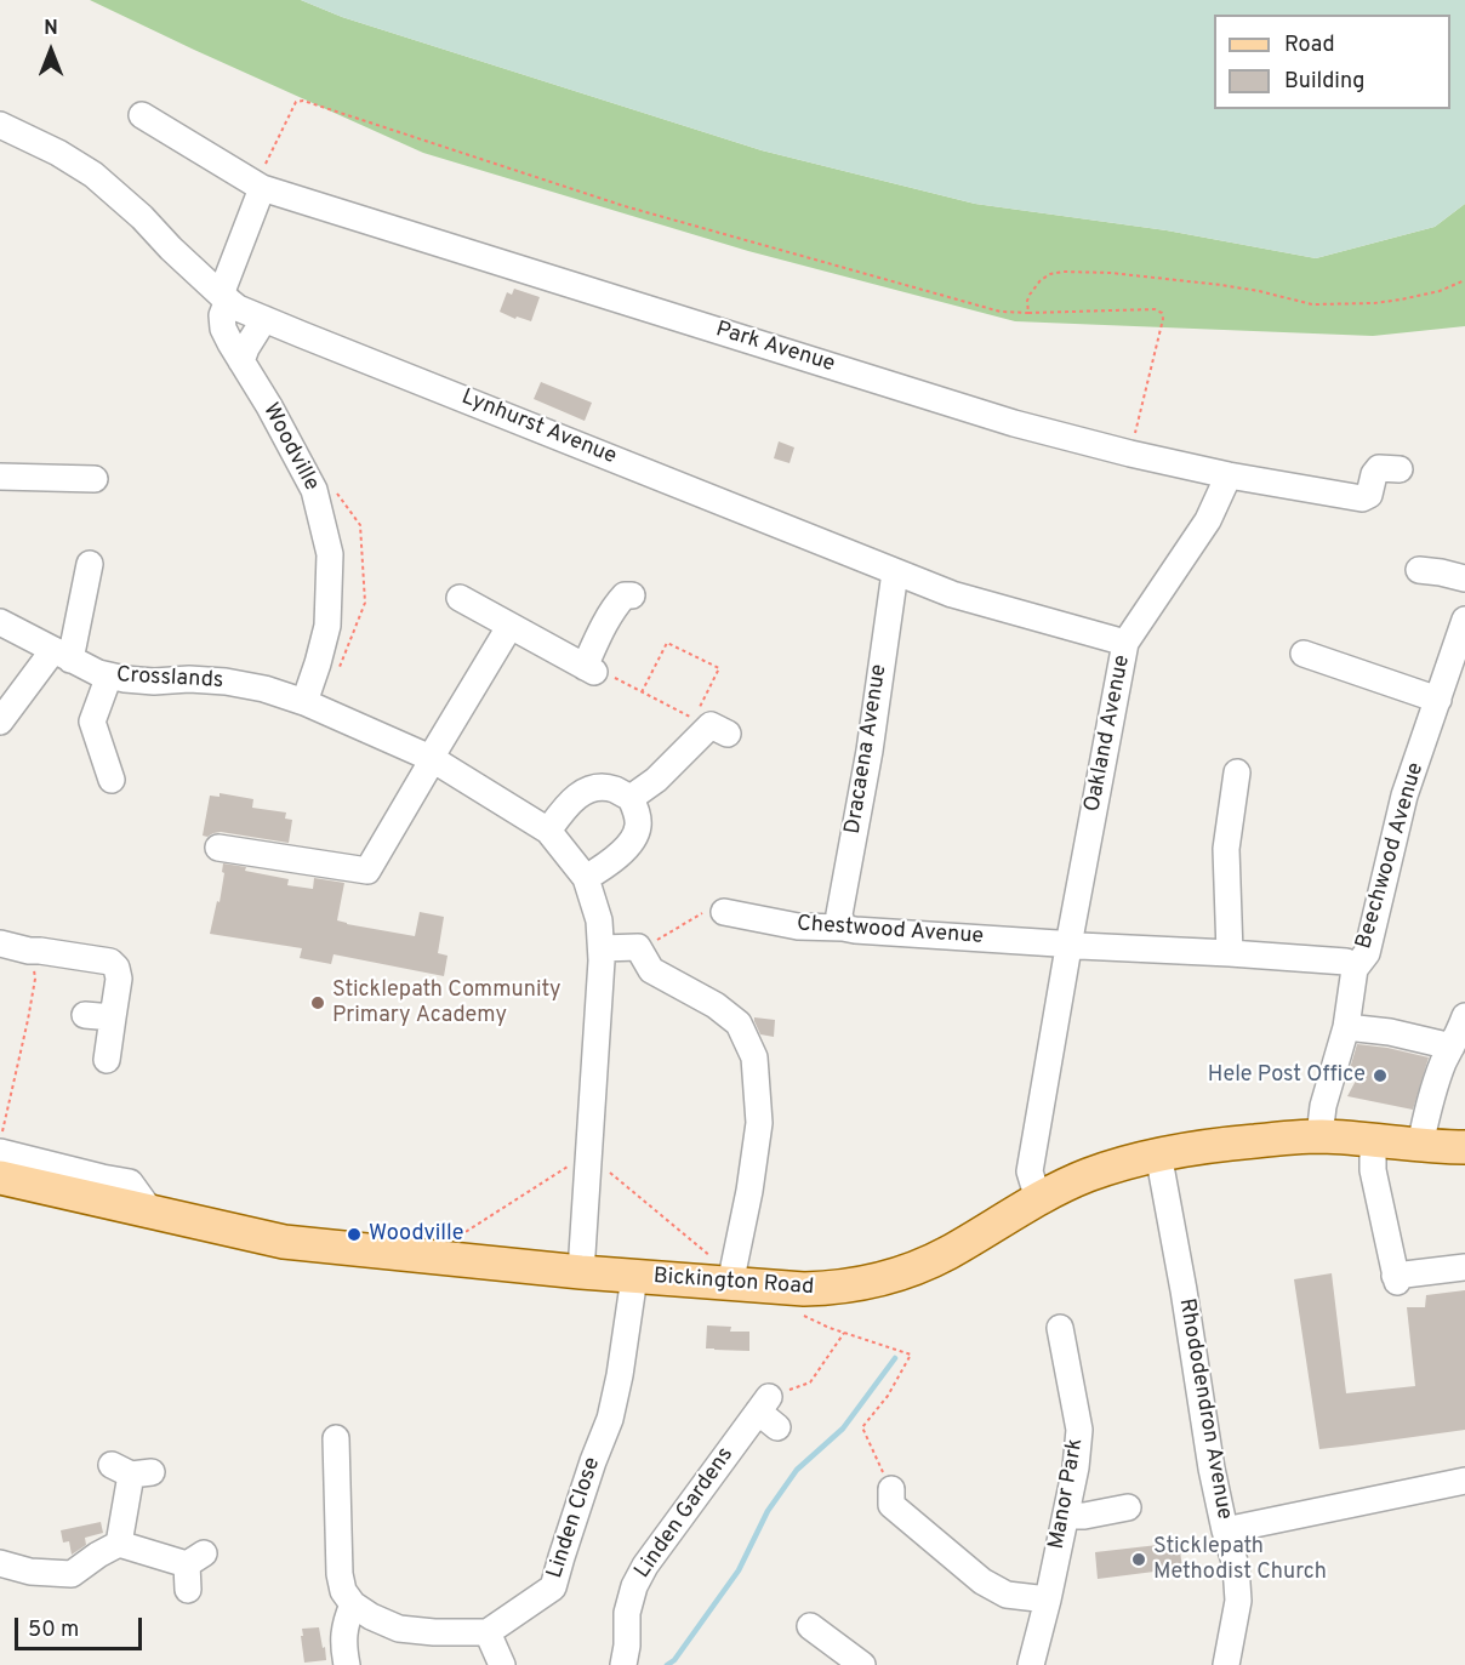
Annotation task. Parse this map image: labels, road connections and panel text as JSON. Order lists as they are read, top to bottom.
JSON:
{
  "streets": {
    "main road": ["Bickington Road"],
    "street": [
      "Park Avenue",
      "Lynhurst Avenue",
      "Woodville",
      "Crosslands",
      "Oakland Avenue",
      "Dracaena Avenue",
      "Beechwood Avenue",
      "Chestwood Avenue",
      "Rhododendron Avenue",
      "Manor Park",
      "Linden Gardens",
      "Linden Close"
    ]
  },
  "crossings": [
    ["Park Avenue", "Oakland Avenue"],
    ["Lynhurst Avenue", "Woodville"],
    ["Lynhurst Avenue", "Oakland Avenue"],
    ["Lynhurst Avenue", "Dracaena Avenue"],
    ["Woodville", "Crosslands"],
    ["Oakland Avenue", "Chestwood Avenue"],
    ["Oakland Avenue", "Bickington Road"],
    ["Dracaena Avenue", "Chestwood Avenue"],
    ["Beechwood Avenue", "Chestwood Avenue"],
    ["Beechwood Avenue", "Bickington Road"],
    ["Bickington Road", "Rhododendron Avenue"],
    ["Bickington Road", "Linden Close"]
  ],
  "places": [
    "Sticklepath Community Primary Academy",
    "Hele Post Office",
    "Woodville",
    "Sticklepath Methodist Church"
  ],
  "legend": ["Road", "Building"],
  "scale_bar": "50 m",
  "north": "top"
}
